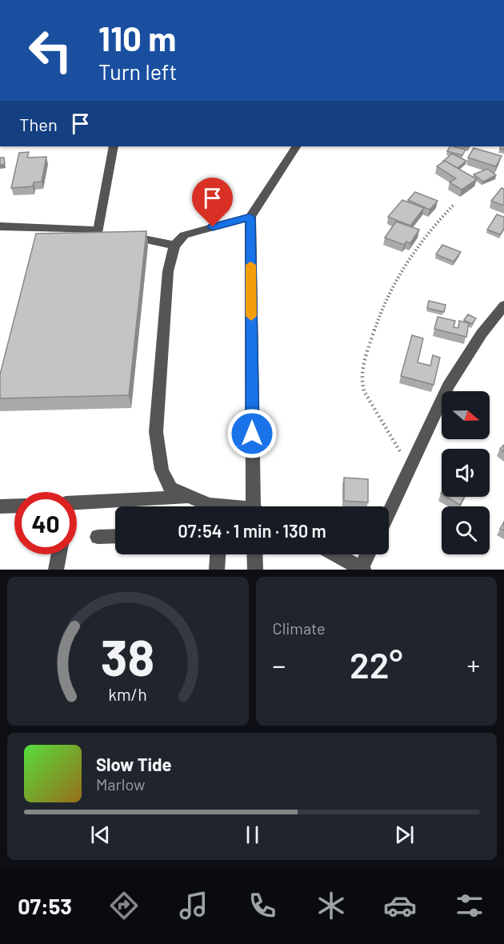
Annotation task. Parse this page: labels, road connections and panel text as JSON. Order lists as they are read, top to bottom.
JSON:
{
  "north": "right",
  "page": {
    "turn": ["110 m", "Turn left"],
    "then": "Then",
    "limit": "40",
    "trip": "07:54 · 1 min · 130 m",
    "tile": "Climate",
    "heat": ["−", "22°", "+"],
    "song": ["Slow Tide", "Marlow"],
    "tabs": "07:53",
    "gauge": ["38", "km/h"]
  }
}
